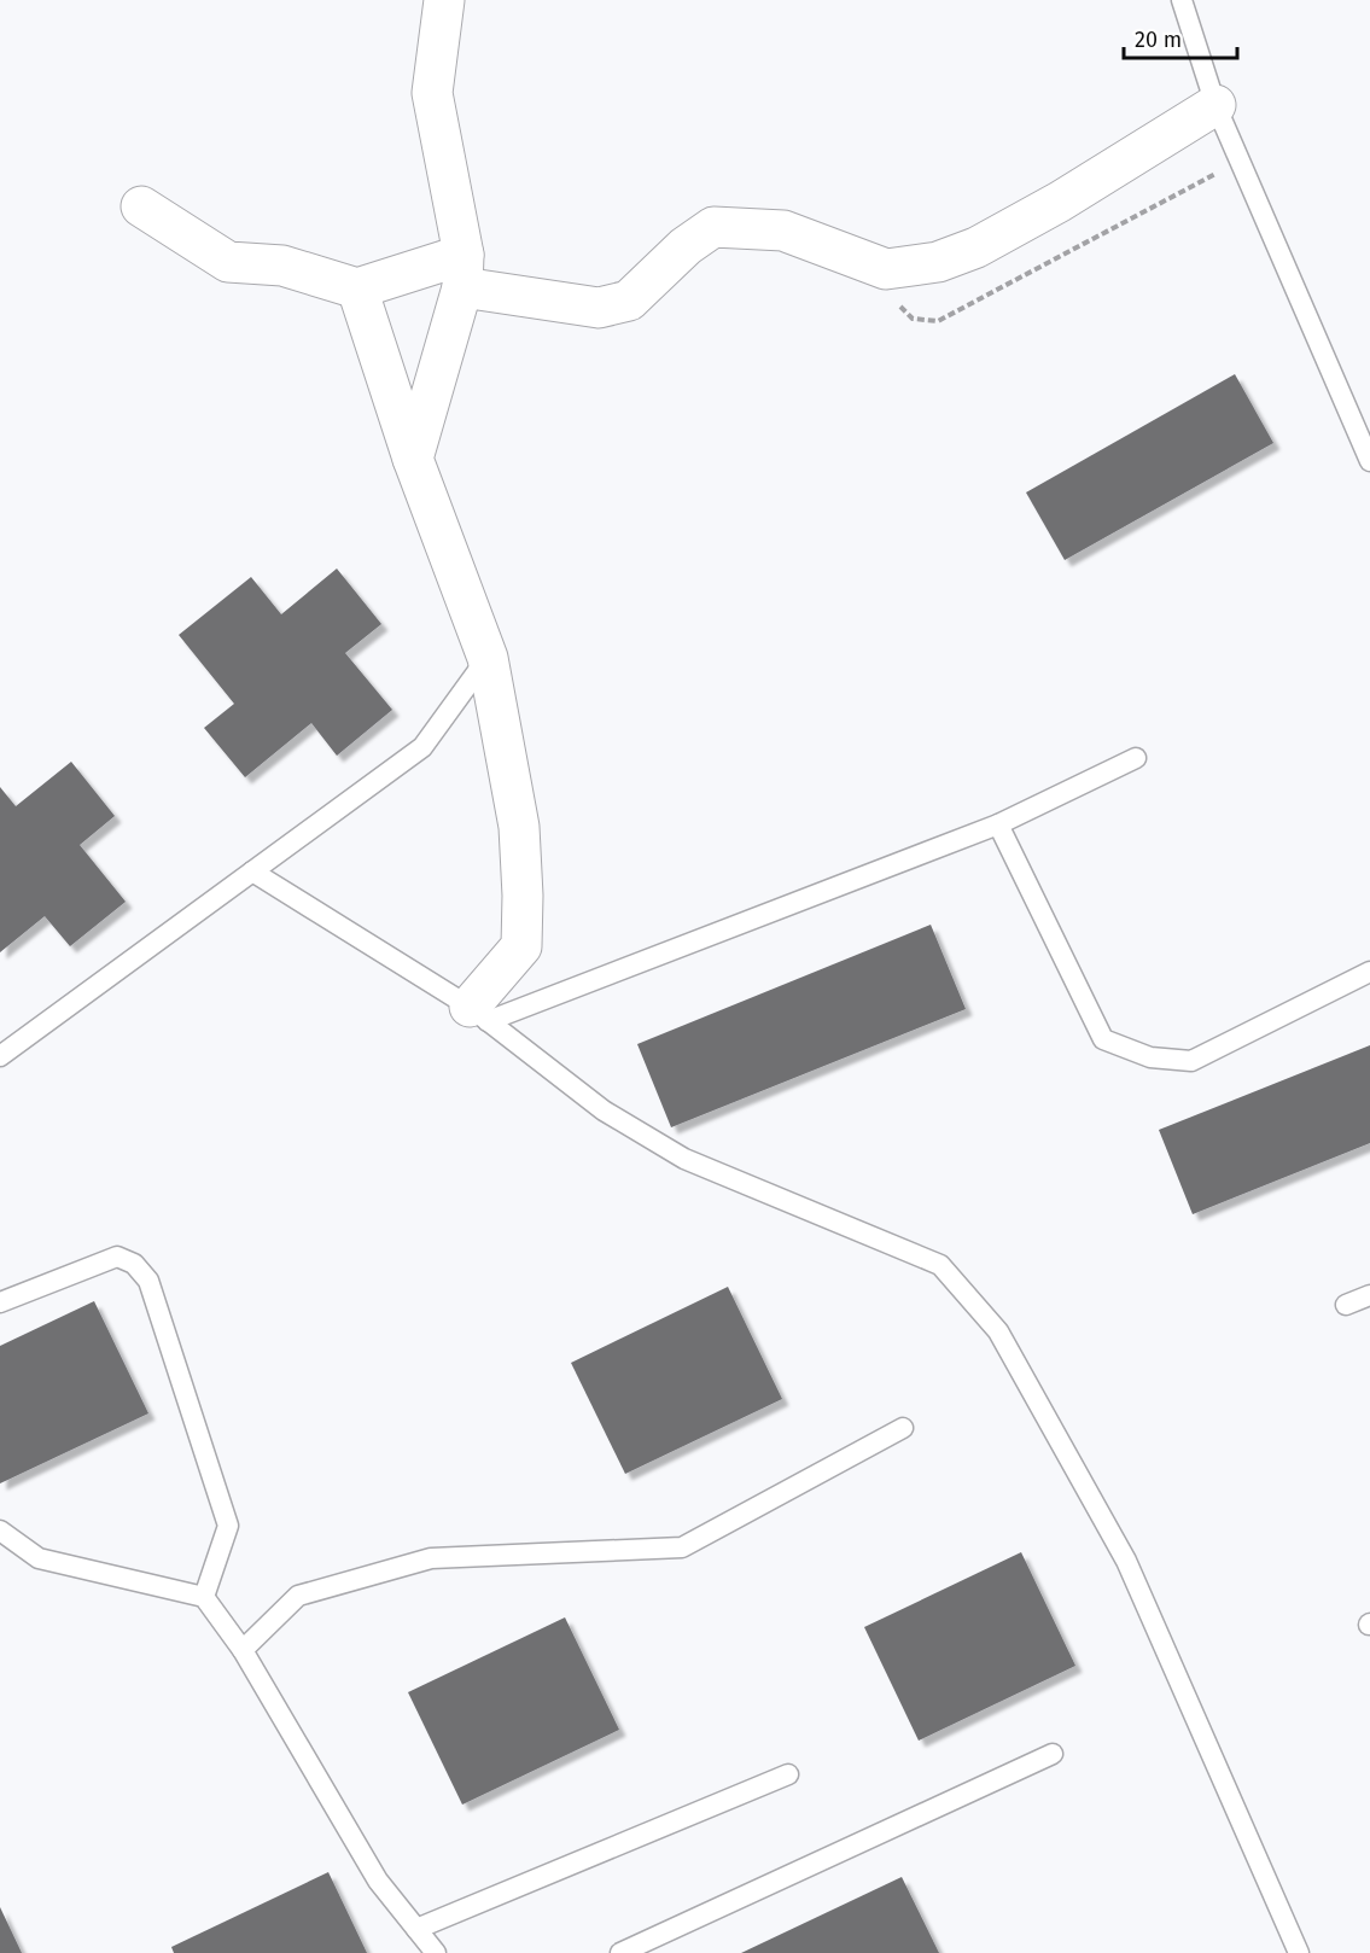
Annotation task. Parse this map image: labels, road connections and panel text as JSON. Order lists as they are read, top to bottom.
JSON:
{
  "scale_bar": "20 m"
}
